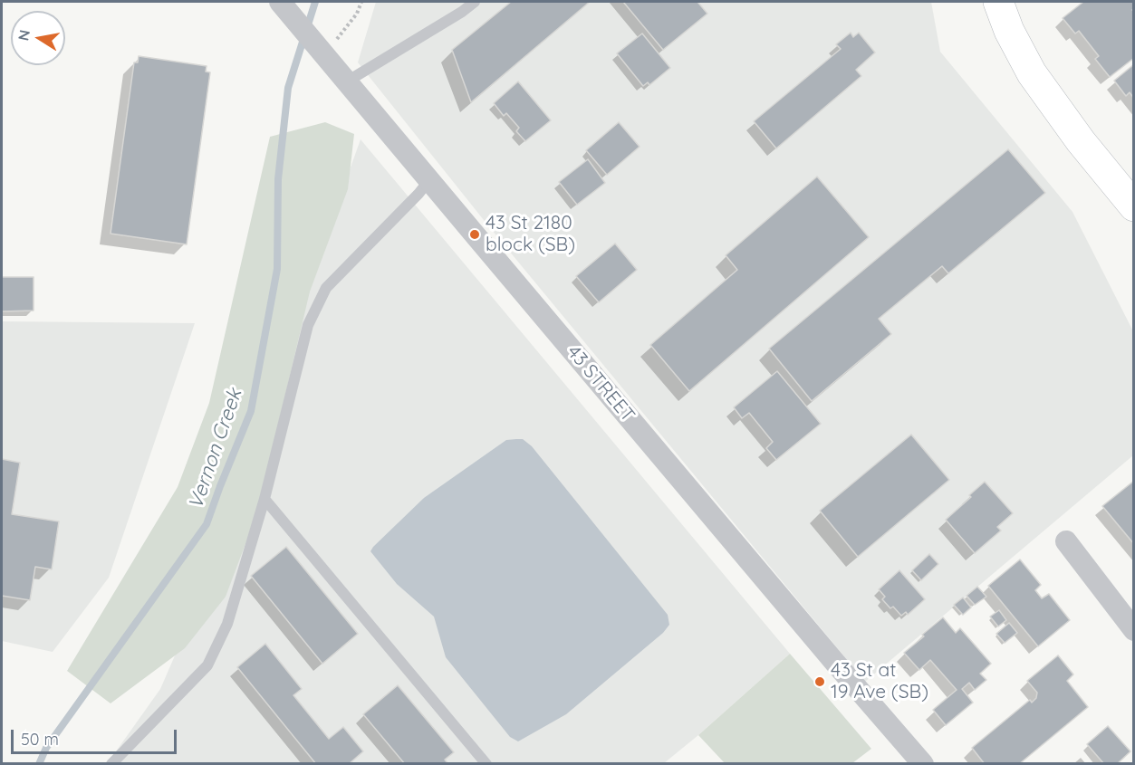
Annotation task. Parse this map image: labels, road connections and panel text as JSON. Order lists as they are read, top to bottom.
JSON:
{
  "streets": {
    "street": ["43 STREET"]
  },
  "water": ["Vernon Creek"],
  "places": ["43 St 2180 block (SB)", "43 St at 19 Ave (SB)"],
  "scale_bar": "50 m",
  "north": "left"
}
